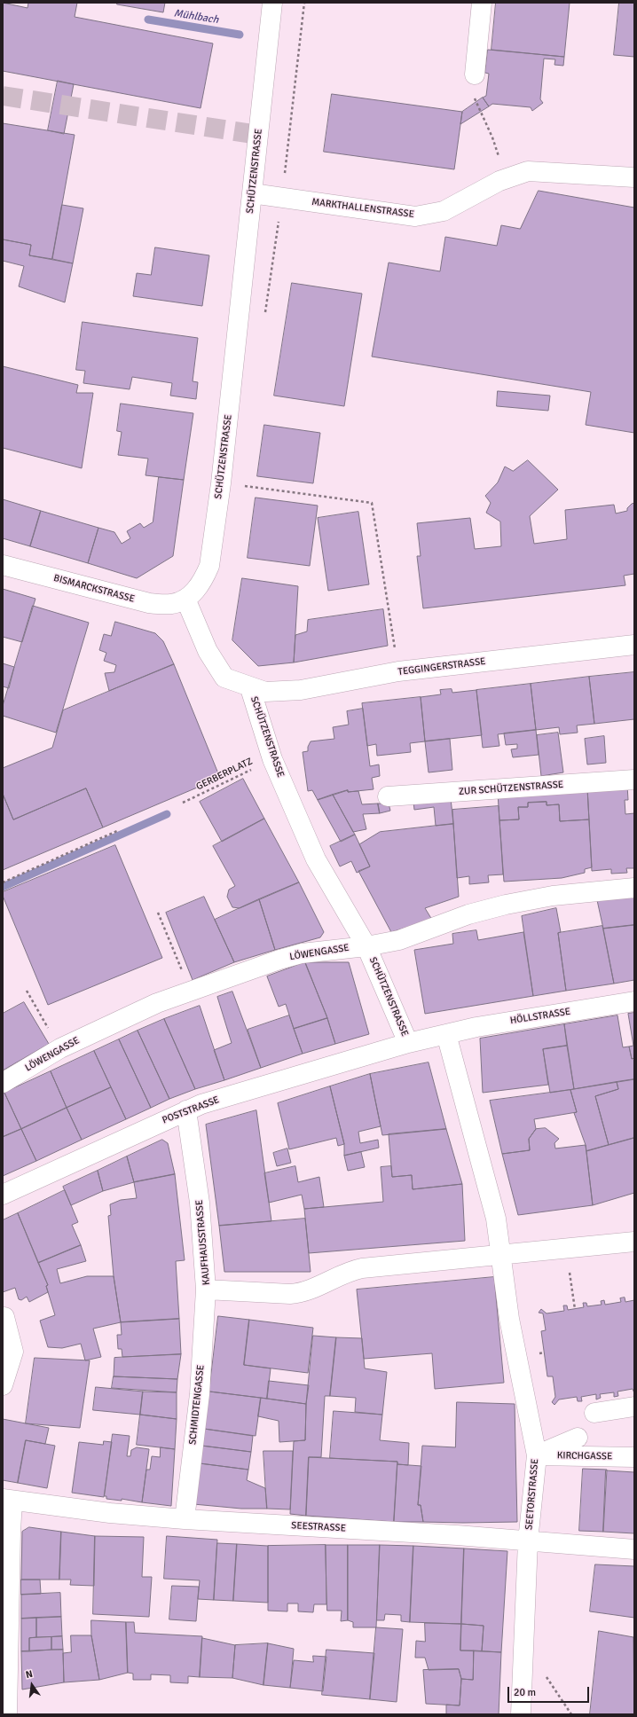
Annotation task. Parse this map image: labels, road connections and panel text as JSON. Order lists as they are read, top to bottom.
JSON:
{
  "streets": {
    "street": [
      "SCHÜTZENSTRASSE",
      "MARKTHALLENSTRASSE",
      "BISMARCKSTRASSE",
      "TEGGINGERSTRASSE",
      "ZUR SCHÜTZENSTRASSE",
      "LÖWENGASSE",
      "HÖLLSTRASSE",
      "POSTSTRASSE",
      "KAUFHAUSSTRASSE",
      "SCHMIDTENGASSE",
      "KIRCHGASSE",
      "SEETORSTRASSE",
      "SEESTRASSE"
    ],
    "path": ["GERBERPLATZ"]
  },
  "crossings": [
    ["SCHÜTZENSTRASSE", "MARKTHALLENSTRASSE"],
    ["SCHÜTZENSTRASSE", "BISMARCKSTRASSE"],
    ["SCHÜTZENSTRASSE", "TEGGINGERSTRASSE"],
    ["SCHÜTZENSTRASSE", "GERBERPLATZ"],
    ["SCHÜTZENSTRASSE", "LÖWENGASSE"],
    ["SCHÜTZENSTRASSE", "HÖLLSTRASSE"],
    ["SCHÜTZENSTRASSE", "POSTSTRASSE"],
    ["POSTSTRASSE", "KAUFHAUSSTRASSE"],
    ["KAUFHAUSSTRASSE", "SCHMIDTENGASSE"],
    ["KAUFHAUSSTRASSE", "SEETORSTRASSE"],
    ["SCHMIDTENGASSE", "SEESTRASSE"],
    ["KIRCHGASSE", "SEETORSTRASSE"],
    ["SEETORSTRASSE", "SEESTRASSE"]
  ],
  "water": ["Mühlbach"],
  "scale_bar": "20 m",
  "north": "top"
}
